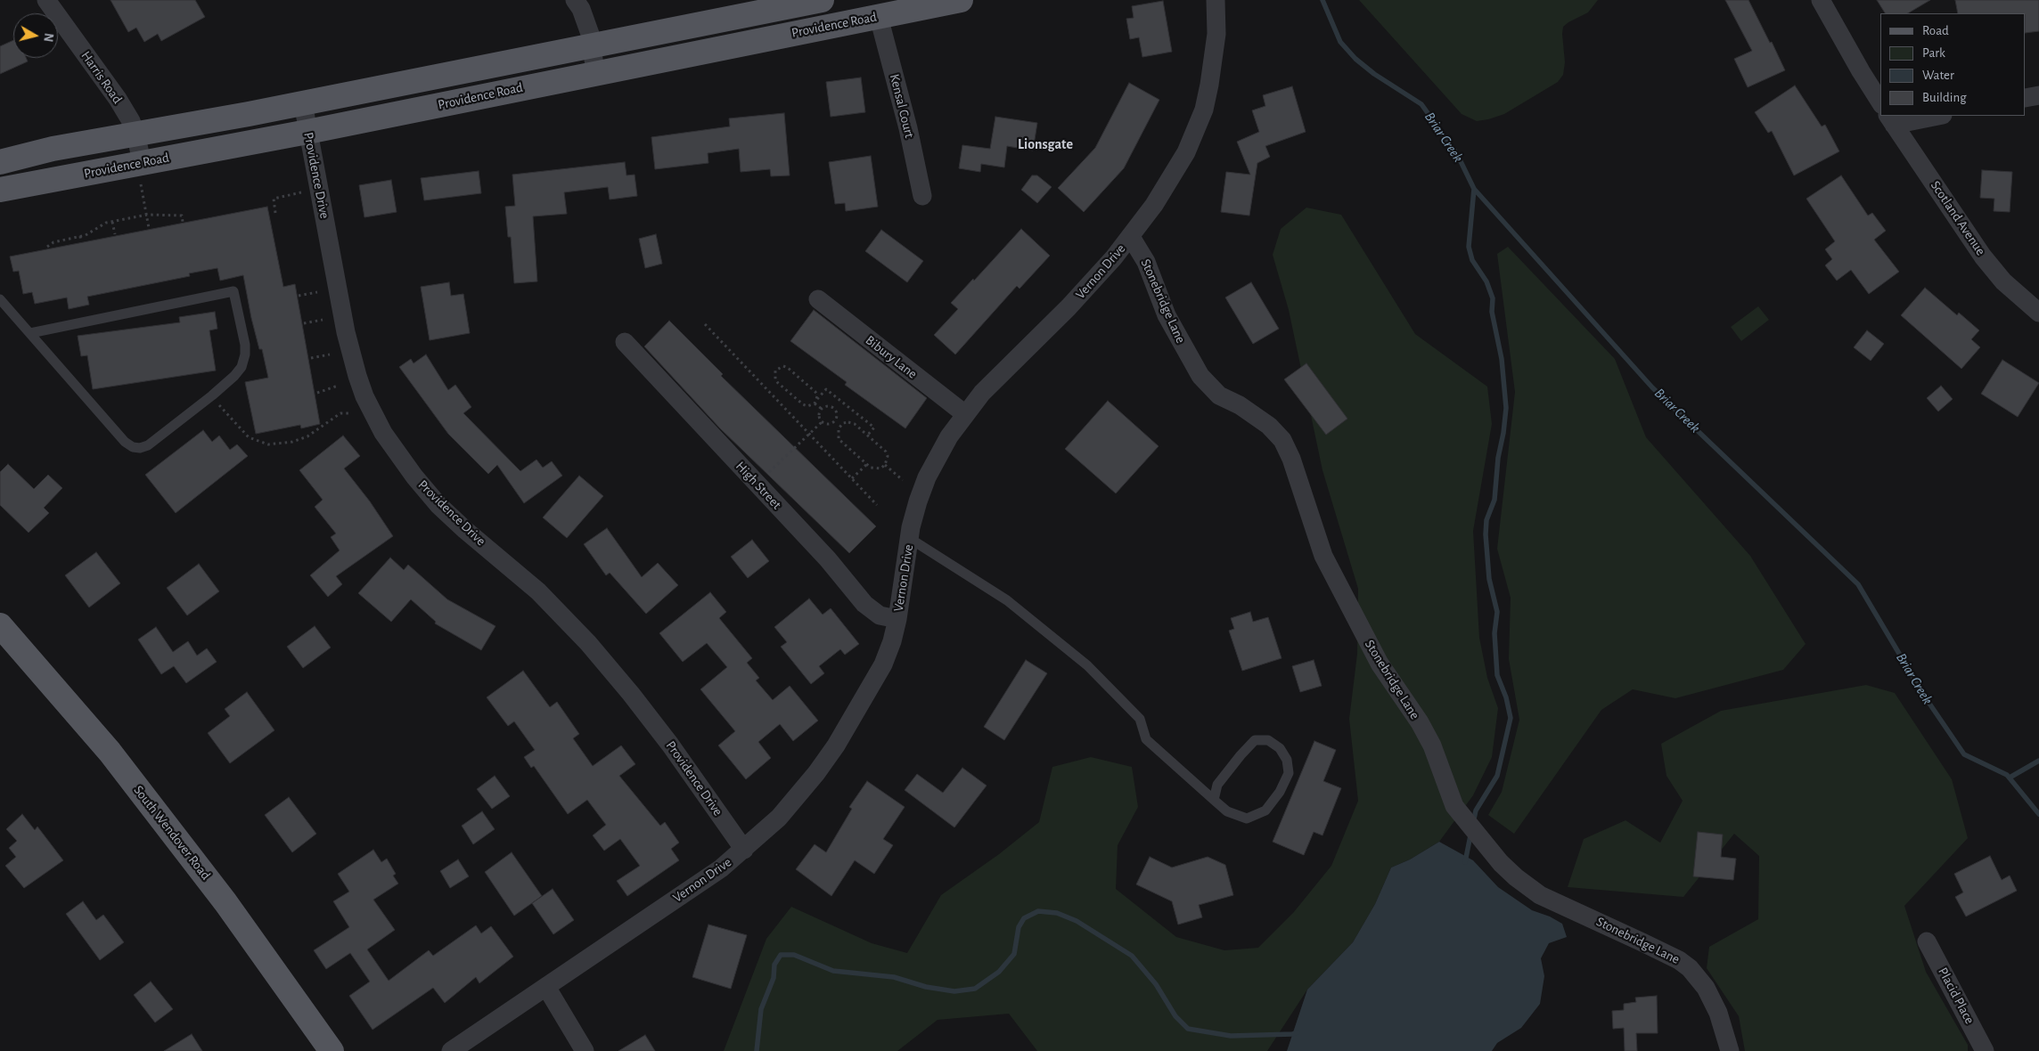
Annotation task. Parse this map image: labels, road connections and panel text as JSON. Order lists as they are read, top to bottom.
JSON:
{
  "streets": {
    "main road": ["Providence Road", "South Wendover Road"],
    "street": [
      "Harris Road",
      "Kensal Court",
      "Providence Drive",
      "Scotland Avenue",
      "Vernon Drive",
      "Stonebridge Lane",
      "Bibury Lane",
      "High Street",
      "Placid Place"
    ]
  },
  "crossings": [
    ["Providence Road", "Harris Road"],
    ["Providence Road", "Kensal Court"],
    ["Providence Road", "Providence Drive"],
    ["Providence Drive", "Vernon Drive"],
    ["Vernon Drive", "Stonebridge Lane"],
    ["Vernon Drive", "Bibury Lane"],
    ["Vernon Drive", "High Street"]
  ],
  "districts": ["Lionsgate"],
  "water": ["Briar Creek"],
  "legend": [
    "Road",
    "Park",
    "Water",
    "Building"
  ],
  "north": "right"
}
